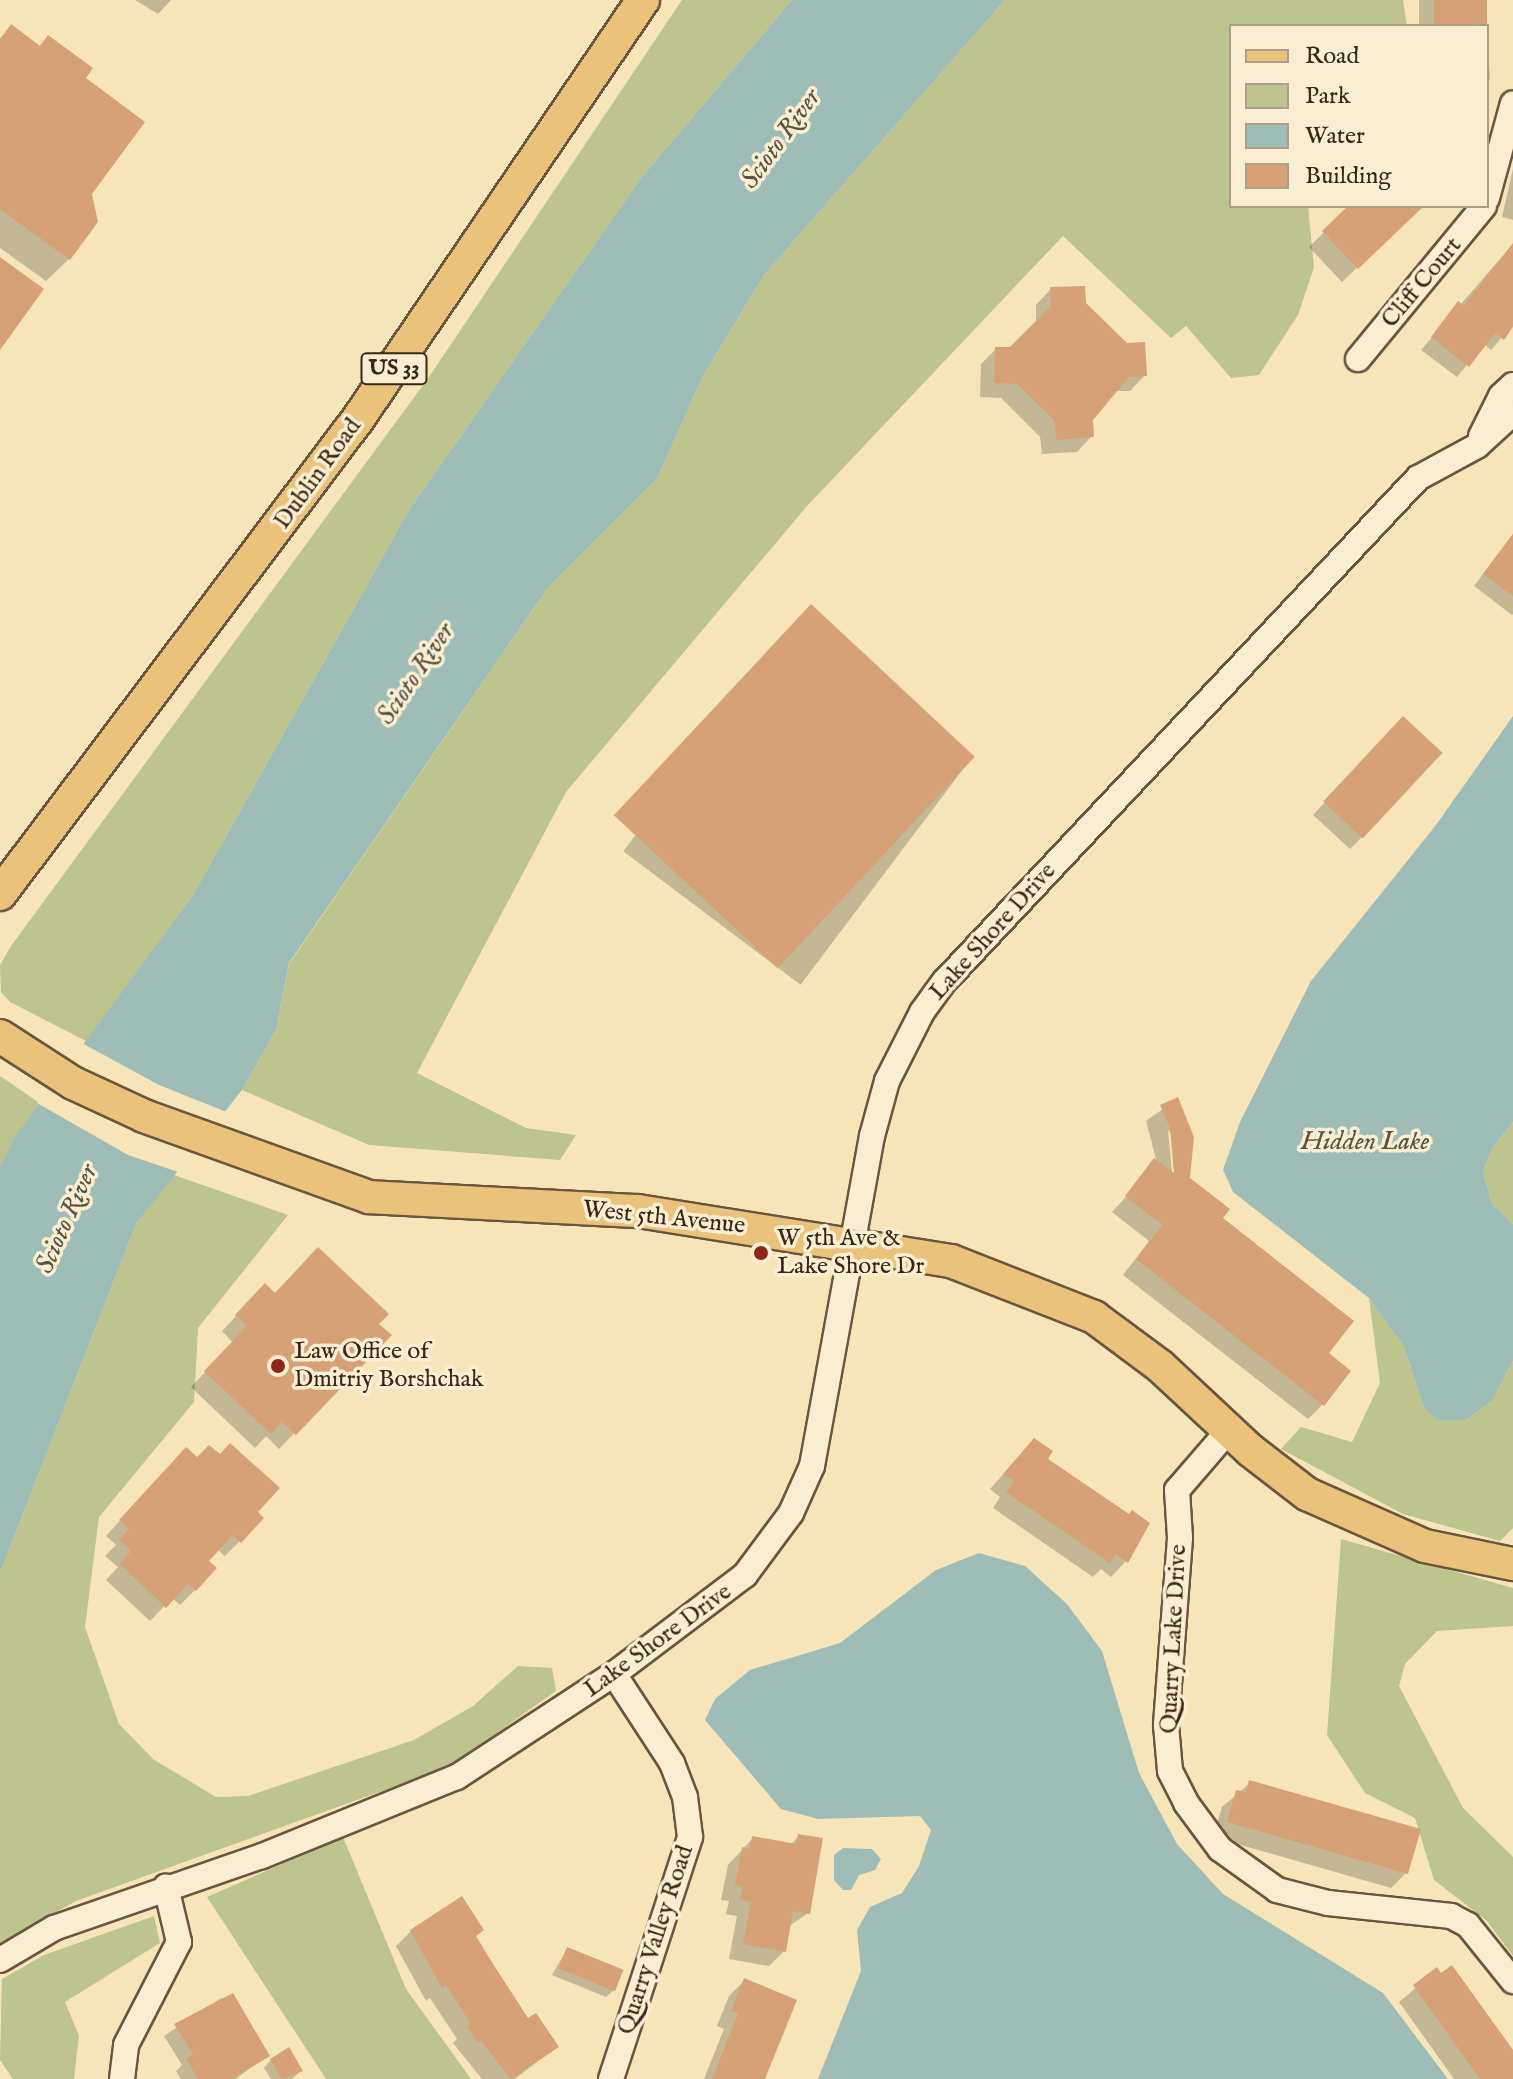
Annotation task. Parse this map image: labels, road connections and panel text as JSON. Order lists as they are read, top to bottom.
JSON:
{
  "streets": {
    "main road": ["US 33", "Dublin Road", "West 5th Avenue"],
    "street": [
      "Cliff Court",
      "Lake Shore Drive",
      "Quarry Lake Drive",
      "Quarry Valley Road"
    ]
  },
  "crossings": [
    ["Lake Shore Drive", "West 5th Avenue"],
    ["Lake Shore Drive", "Quarry Valley Road"],
    ["West 5th Avenue", "Quarry Lake Drive"]
  ],
  "water": ["Scioto River", "Hidden Lake"],
  "places": ["W 5th Ave & Lake Shore Dr", "Law Office of Dmitriy Borshchak"],
  "legend": [
    "Road",
    "Park",
    "Water",
    "Building"
  ]
}
